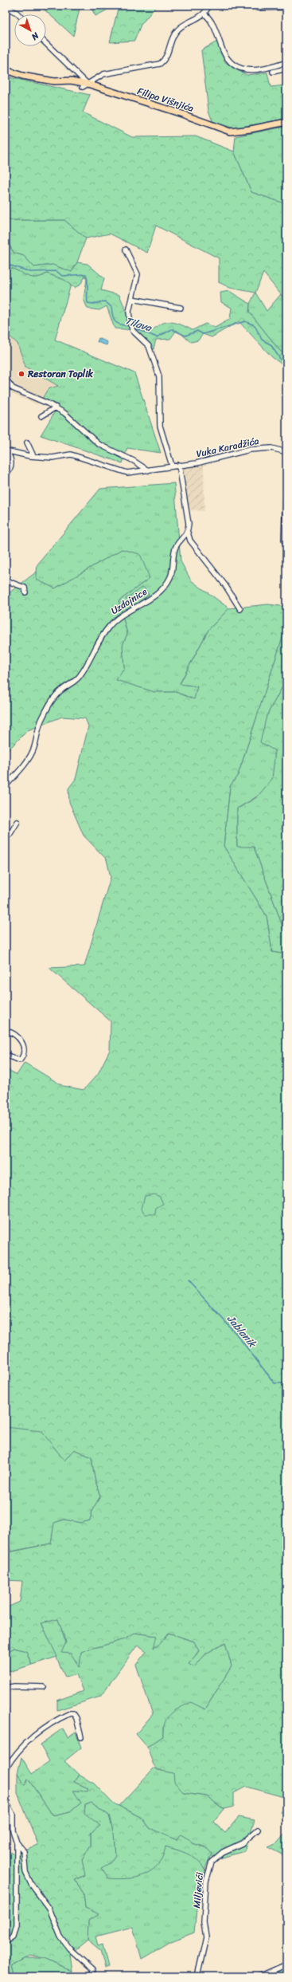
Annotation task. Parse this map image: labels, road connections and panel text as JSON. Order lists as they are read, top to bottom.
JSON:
{
  "streets": {
    "main road": ["Filipa Višnjića"],
    "street": ["Vuka Karadžića", "Uzdojnice", "Miljevići"]
  },
  "water": ["Tilava", "Jablanik"],
  "places": ["Restoran Toplik"],
  "north": "bottom right"
}
